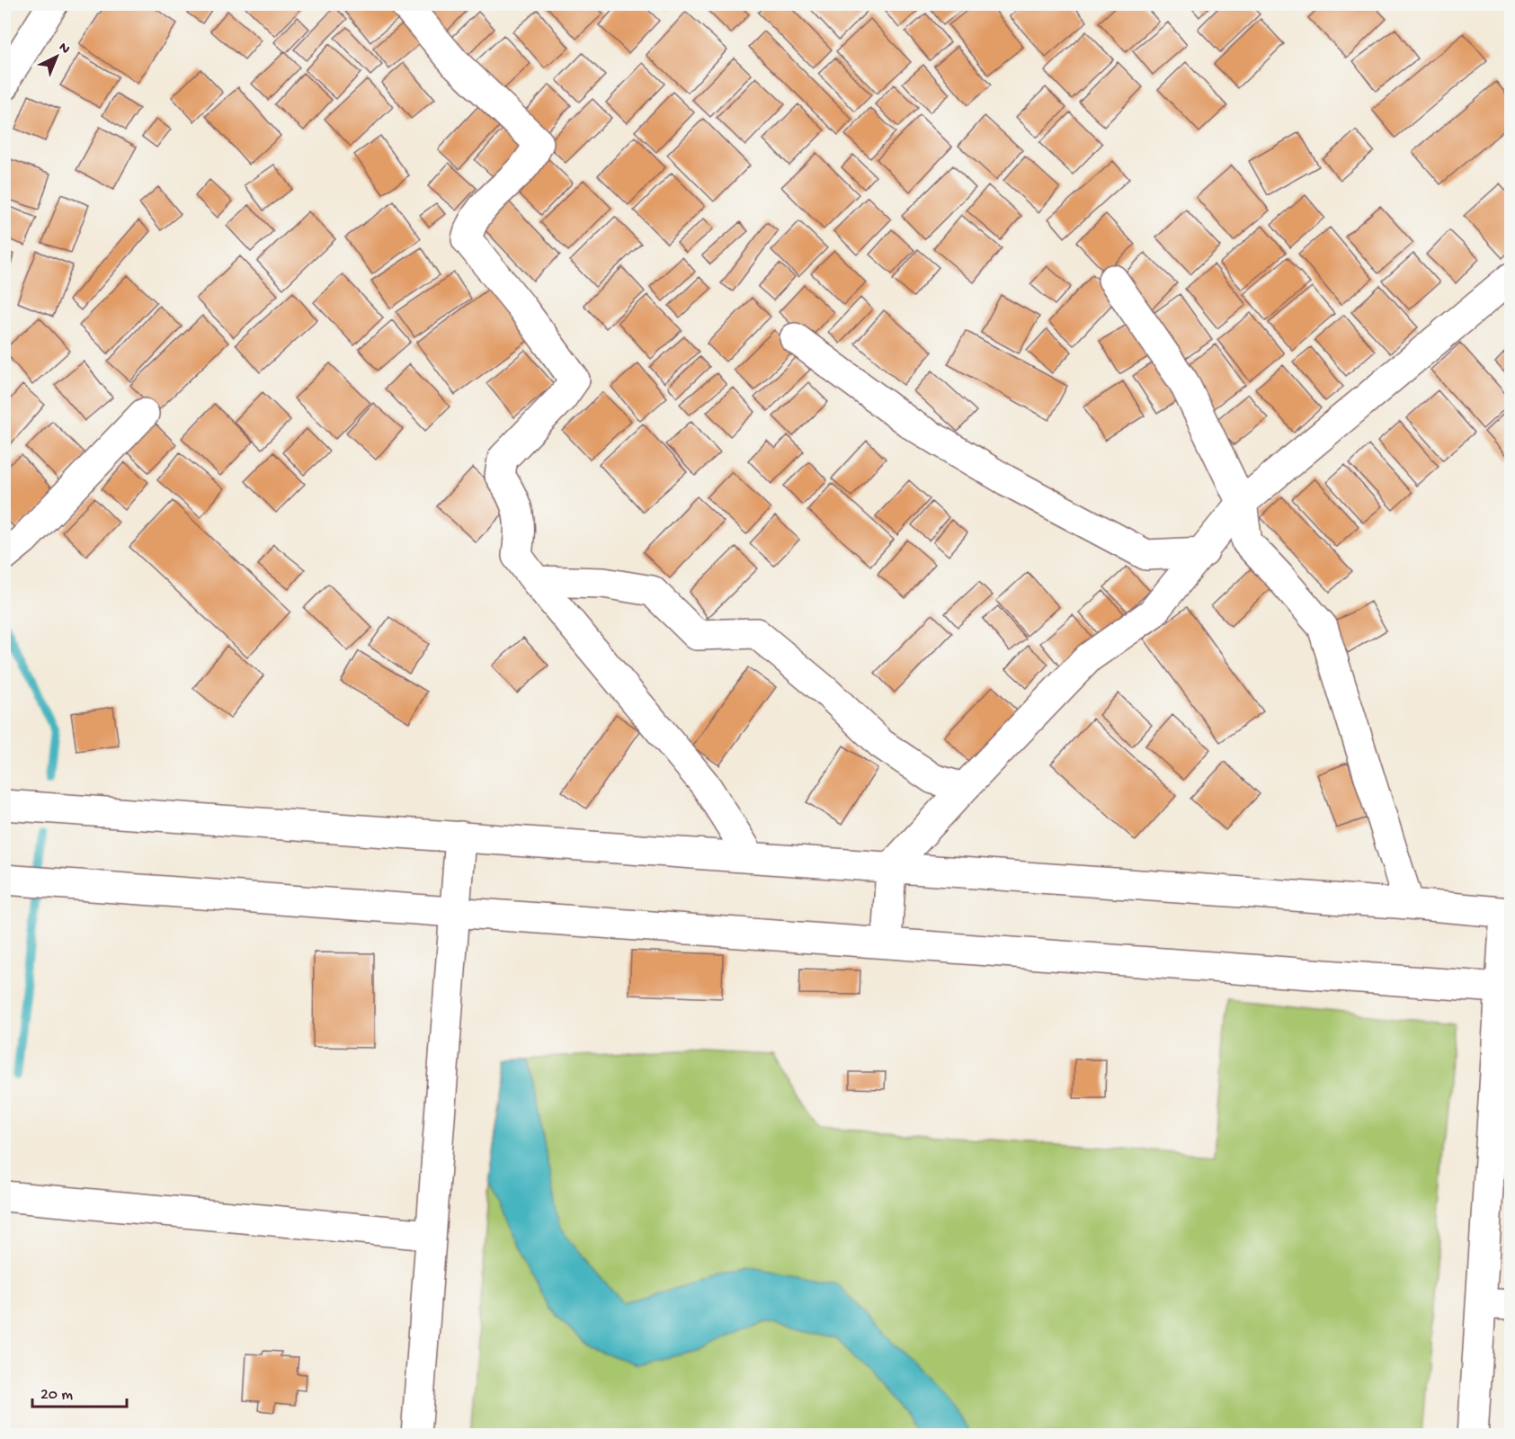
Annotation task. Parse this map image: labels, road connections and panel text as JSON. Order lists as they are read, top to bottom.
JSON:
{
  "scale_bar": "20 m",
  "north": "top right"
}
